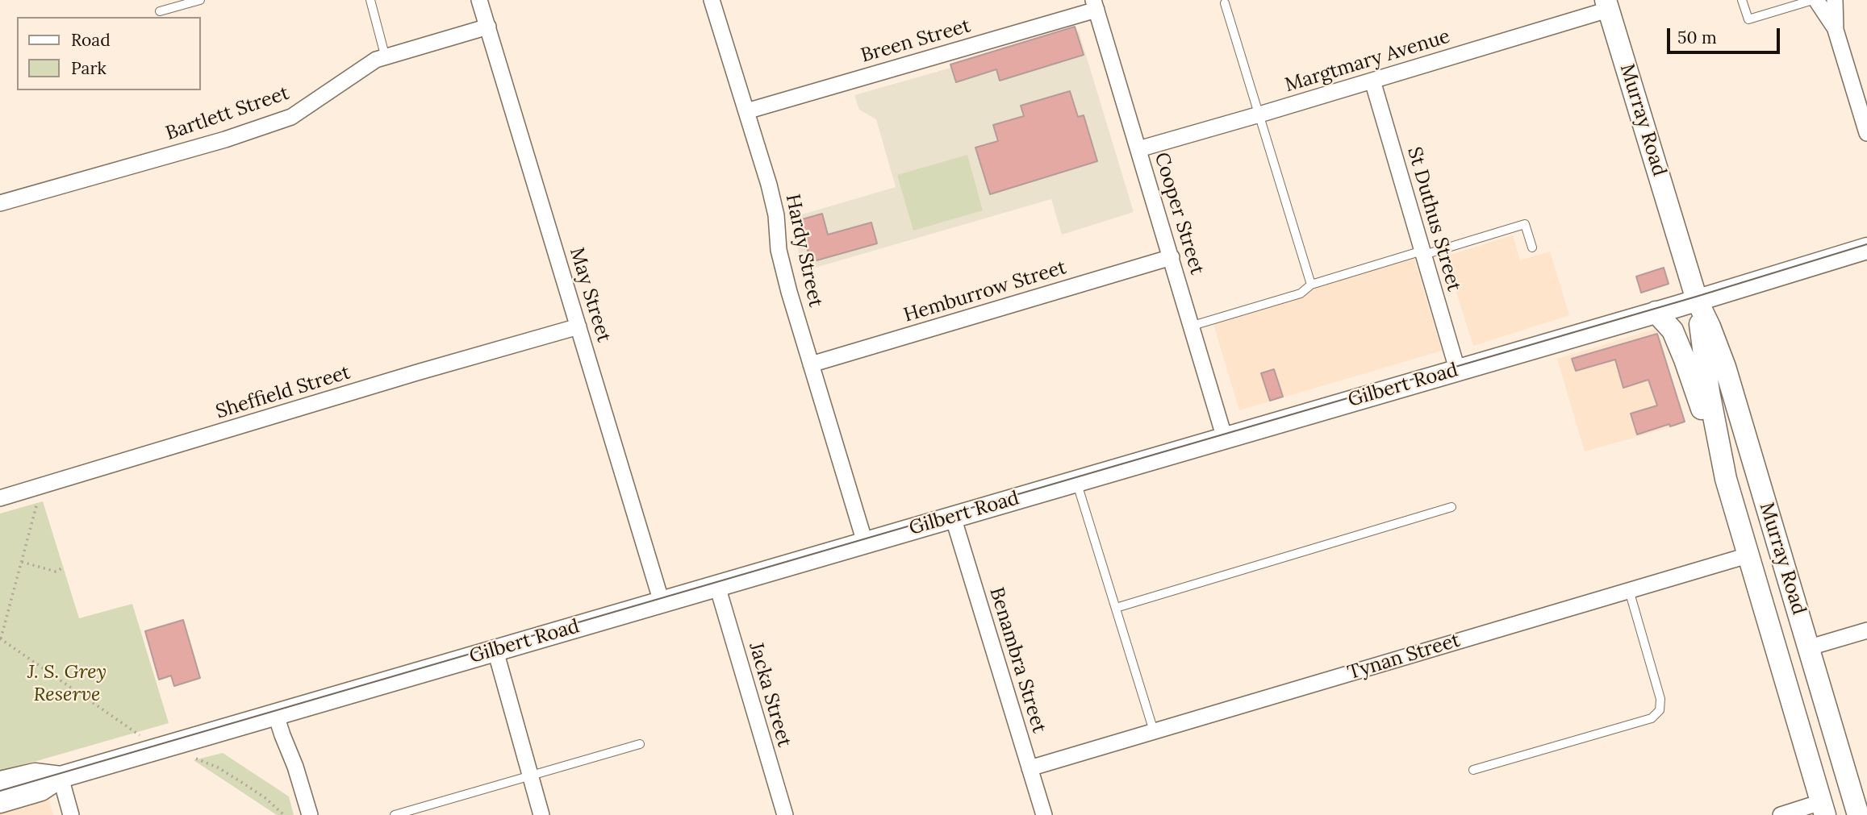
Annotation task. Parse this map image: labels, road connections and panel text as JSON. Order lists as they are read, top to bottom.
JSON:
{
  "streets": {
    "street": [
      "Breen Street",
      "Margtmary Avenue",
      "Bartlett Street",
      "Murray Road",
      "Cooper Street",
      "St Duthus Street",
      "Hardy Street",
      "Hemburrow Street",
      "May Street",
      "Gilbert Road",
      "Sheffield Street",
      "Tynan Street",
      "Benambra Street",
      "Jacka Street"
    ]
  },
  "crossings": [
    ["Breen Street", "Cooper Street"],
    ["Breen Street", "Hardy Street"],
    ["Margtmary Avenue", "Murray Road"],
    ["Margtmary Avenue", "Cooper Street"],
    ["Margtmary Avenue", "St Duthus Street"],
    ["Bartlett Street", "May Street"],
    ["Murray Road", "Gilbert Road"],
    ["Murray Road", "Tynan Street"],
    ["Cooper Street", "Hemburrow Street"],
    ["Cooper Street", "Gilbert Road"],
    ["St Duthus Street", "Gilbert Road"],
    ["Hardy Street", "Hemburrow Street"],
    ["Hardy Street", "Gilbert Road"],
    ["May Street", "Gilbert Road"],
    ["May Street", "Sheffield Street"],
    ["Gilbert Road", "Benambra Street"],
    ["Gilbert Road", "Jacka Street"],
    ["Tynan Street", "Benambra Street"]
  ],
  "parks": ["J. S. Grey Reserve"],
  "legend": ["Road", "Park"],
  "scale_bar": "50 m"
}
